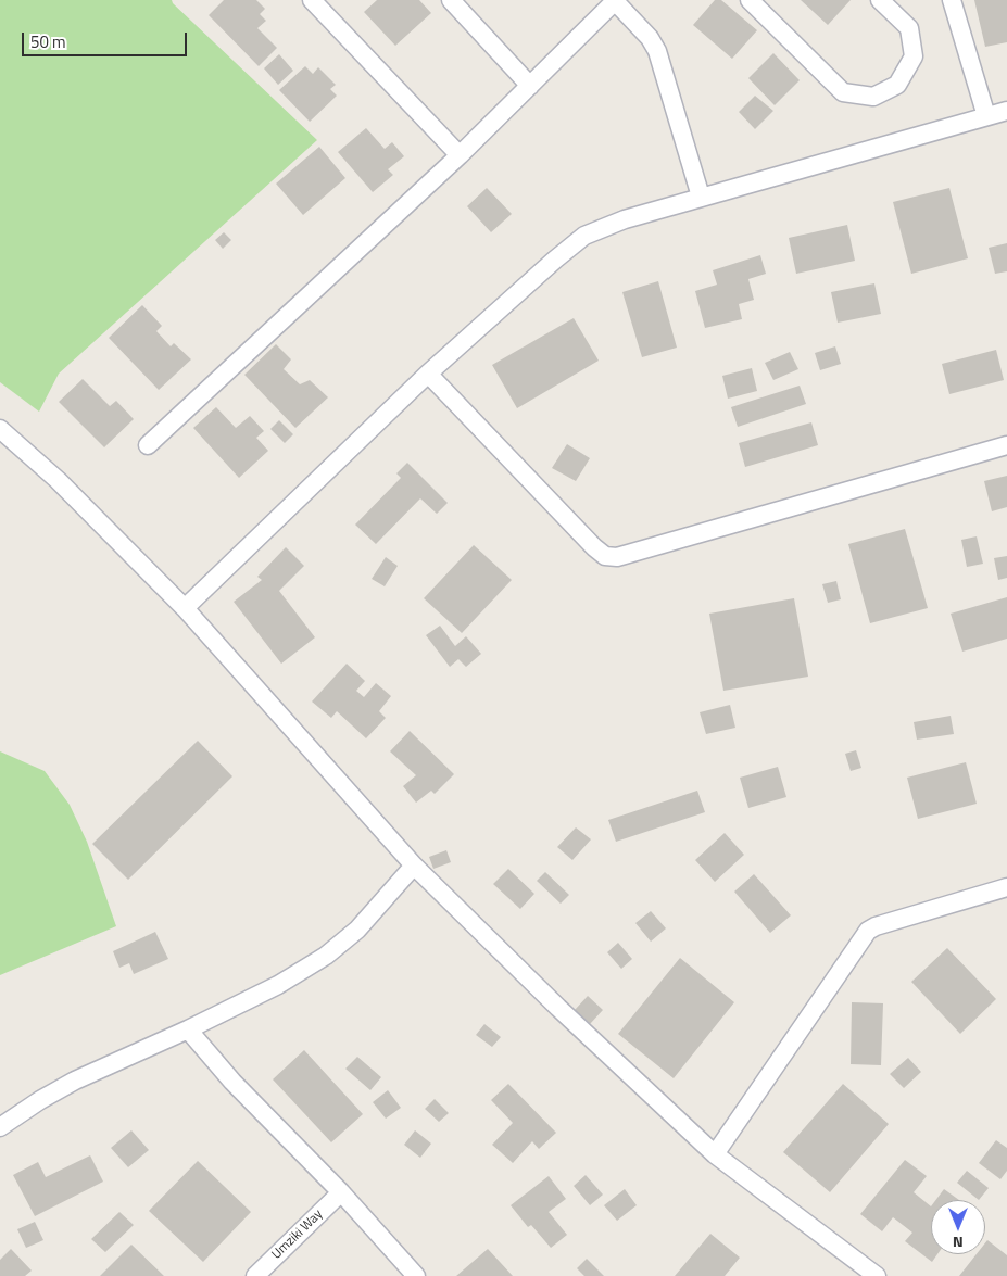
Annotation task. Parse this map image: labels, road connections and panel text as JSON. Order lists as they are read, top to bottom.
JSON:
{
  "streets": {
    "street": ["Umziki Way"]
  },
  "scale_bar": "50 m",
  "north": "bottom"
}
